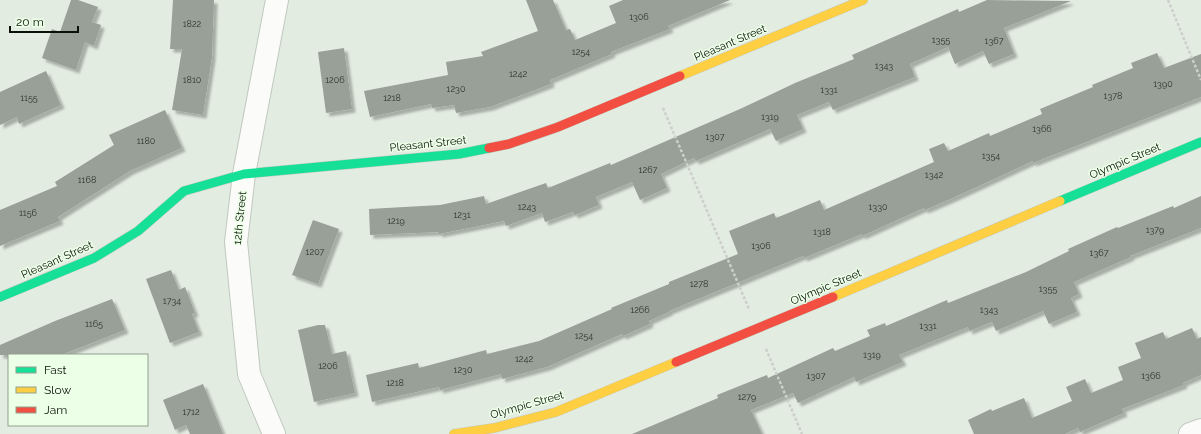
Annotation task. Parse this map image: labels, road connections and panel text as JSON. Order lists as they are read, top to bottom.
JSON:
{
  "streets": {
    "street": ["Pleasant Street", "Olympic Street", "12th Street"]
  },
  "crossings": [
    ["Pleasant Street", "12th Street"]
  ],
  "house_numbers": [
    "1306",
    "1822",
    "1355",
    "1367",
    "1254",
    "1343",
    "1242",
    "1810",
    "1206",
    "1390",
    "1230",
    "1331",
    "1378",
    "1155",
    "1218",
    "1319",
    "1366",
    "1307",
    "1180",
    "1354",
    "1267",
    "1342",
    "1168",
    "1243",
    "1330",
    "1156",
    "1231",
    "1219",
    "1379",
    "1318",
    "1306",
    "1207",
    "1367",
    "1278",
    "1355",
    "1734",
    "1266",
    "1343",
    "1165",
    "1331",
    "1254",
    "1319",
    "1242",
    "1206",
    "1230",
    "1307",
    "1366",
    "1218",
    "1279",
    "1712"
  ],
  "legend": ["Fast", "Slow", "Jam"],
  "scale_bar": "20 m"
}
